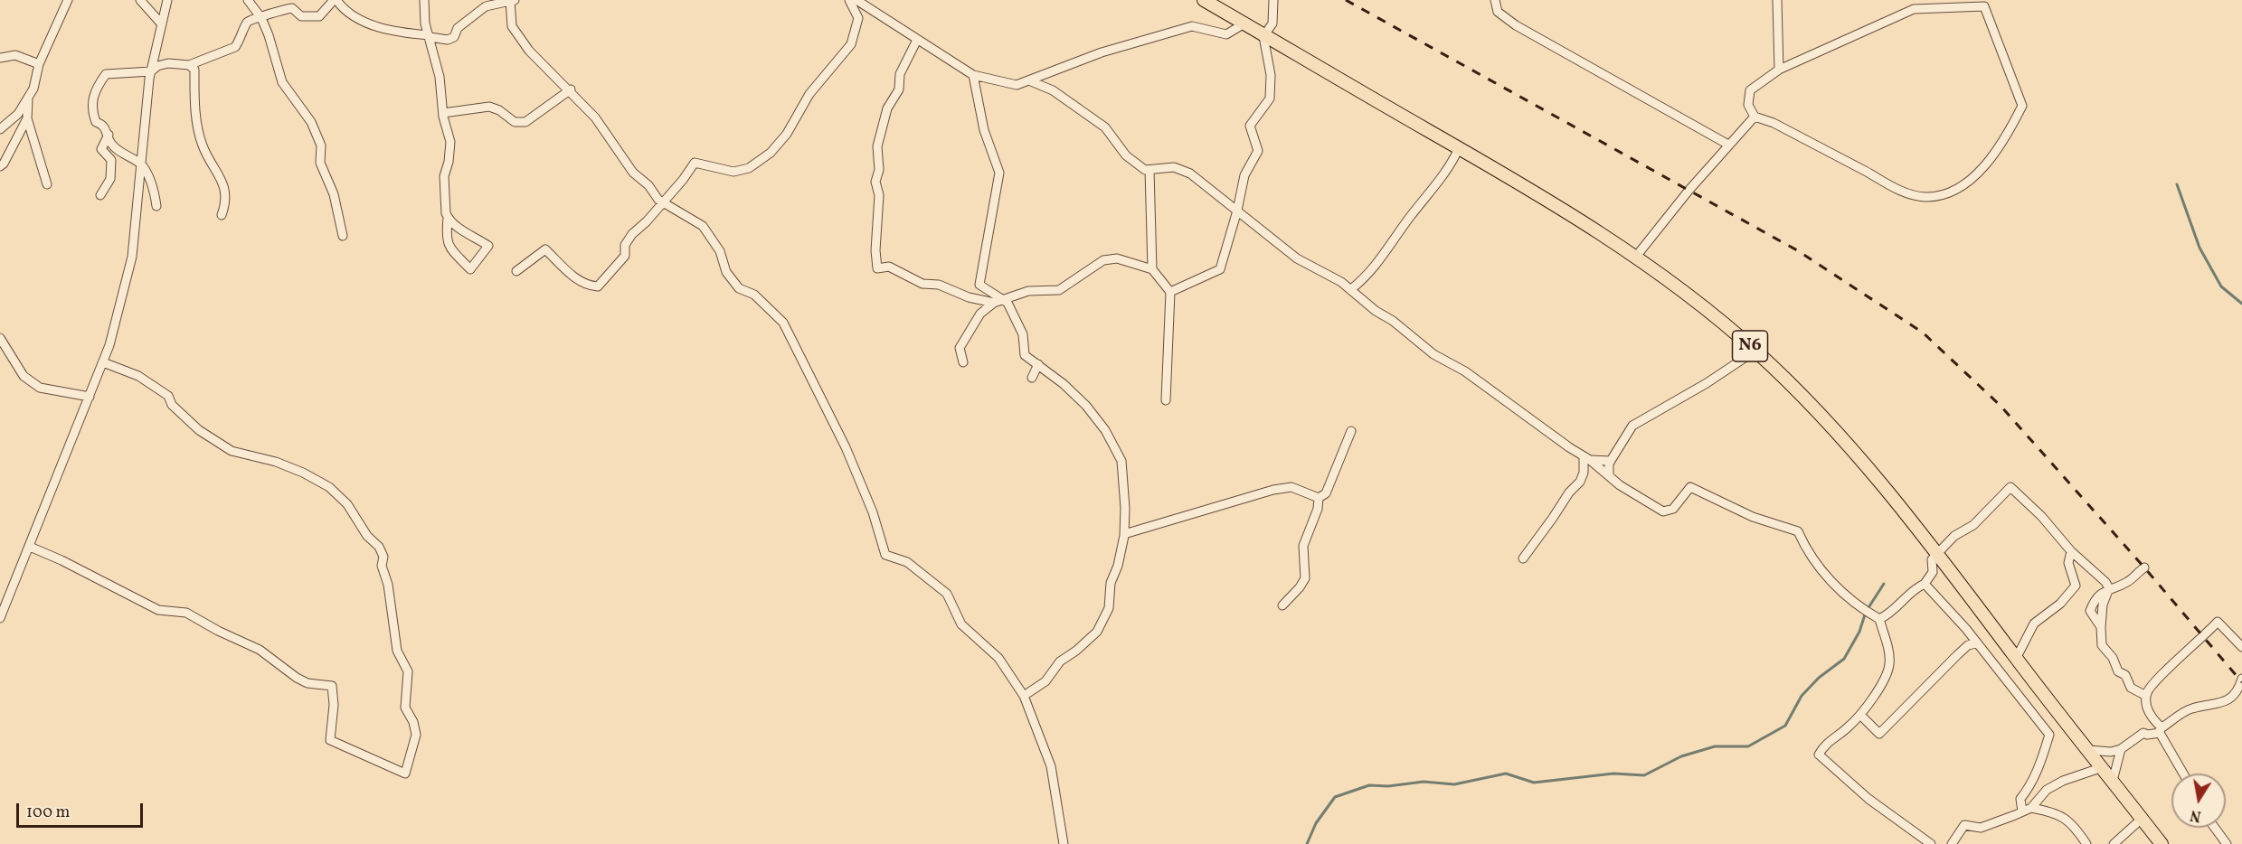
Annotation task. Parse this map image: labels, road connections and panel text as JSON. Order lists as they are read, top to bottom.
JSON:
{
  "streets": {
    "highway": ["N6"]
  },
  "scale_bar": "100 m",
  "north": "bottom"
}
